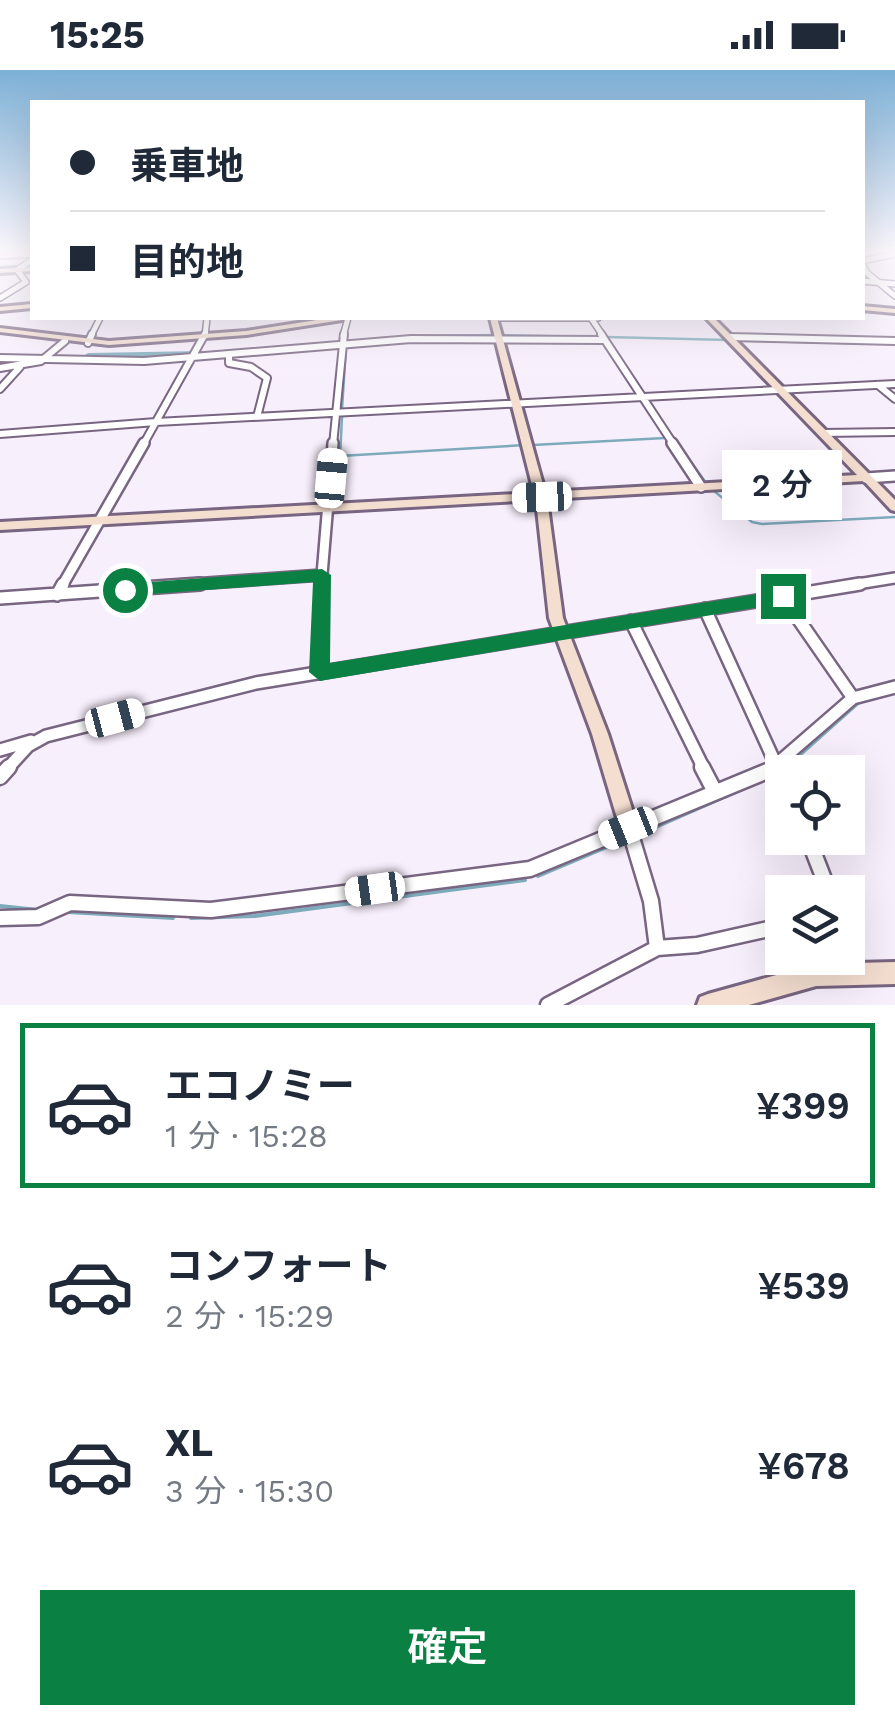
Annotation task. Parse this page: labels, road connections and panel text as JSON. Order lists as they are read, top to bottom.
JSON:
{
  "page": {
    "status": "15:25",
    "banner": ["乗車地", "目的地"],
    "bubble": "2 分",
    "list": [
      {
        "name": "エコノミー",
        "note": "1 分 · 15:28",
        "value": "¥399"
      },
      {
        "name": "コンフォート",
        "note": "2 分 · 15:29",
        "value": "¥539"
      },
      {
        "name": "XL",
        "note": "3 分 · 15:30",
        "value": "¥678"
      }
    ],
    "buttons": "確定"
  }
}
